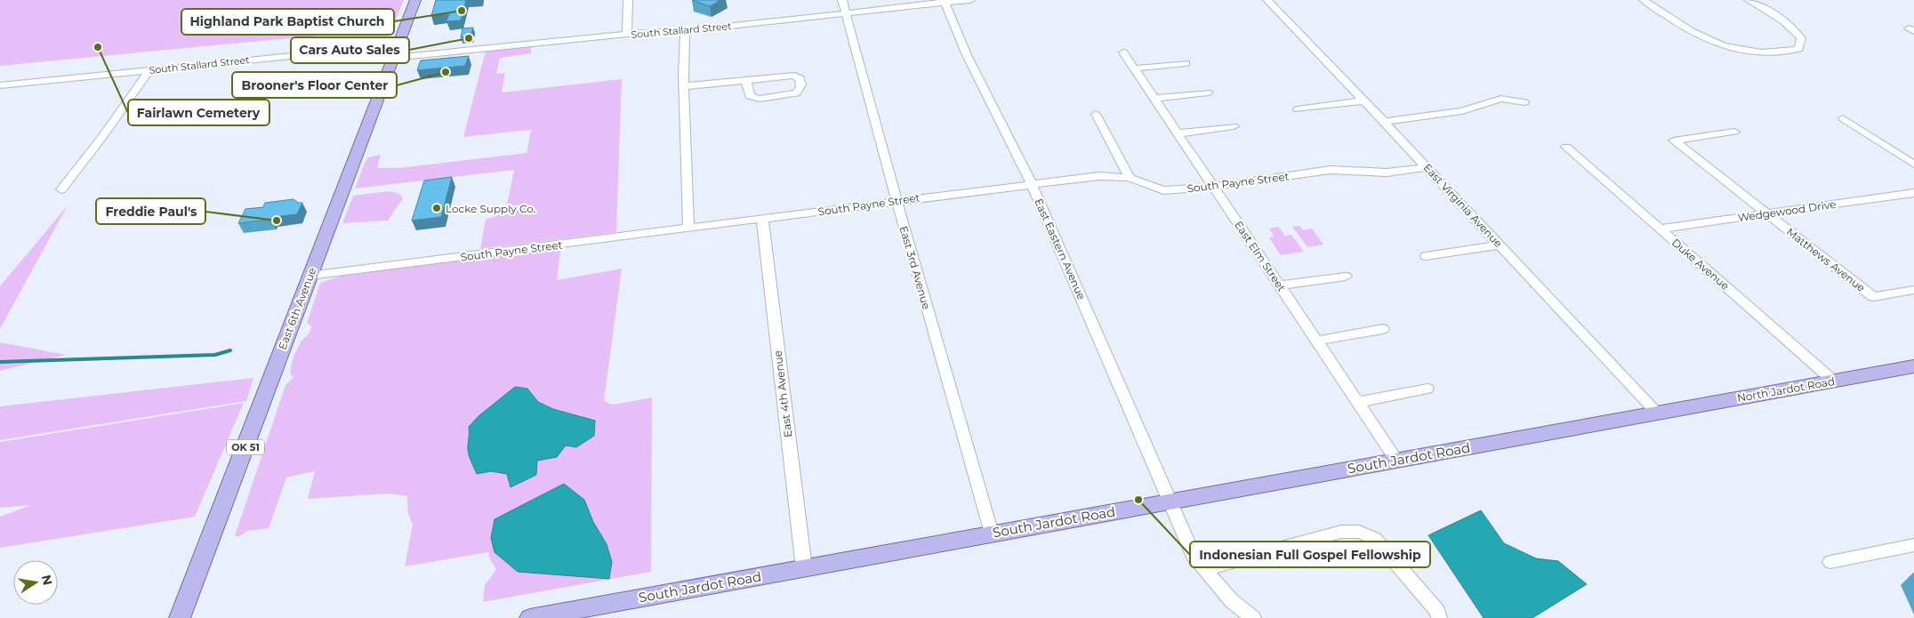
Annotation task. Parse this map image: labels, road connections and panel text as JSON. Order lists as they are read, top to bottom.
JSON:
{
  "streets": {
    "main road": [
      "East 6th Avenue",
      "North Jardot Road",
      "OK 51",
      "South Jardot Road"
    ],
    "street": [
      "South Stallard Street",
      "South Payne Street",
      "East Virginia Avenue",
      "Wedgewood Drive",
      "East Eastern Avenue",
      "East Elm Street",
      "Matthews Avenue",
      "Duke Avenue",
      "East 3rd Avenue",
      "East 4th Avenue"
    ]
  },
  "crossings": [
    ["South Stallard Street", "East Eastern Avenue"],
    ["South Stallard Street", "East 3rd Avenue"],
    ["South Stallard Street", "East 6th Avenue"],
    ["South Payne Street", "East Virginia Avenue"],
    ["South Payne Street", "East Eastern Avenue"],
    ["South Payne Street", "East Elm Street"],
    ["South Payne Street", "East 3rd Avenue"],
    ["South Payne Street", "East 6th Avenue"],
    ["South Payne Street", "East 4th Avenue"],
    ["East Virginia Avenue", "North Jardot Road"],
    ["East Virginia Avenue", "South Jardot Road"],
    ["Wedgewood Drive", "Matthews Avenue"],
    ["Wedgewood Drive", "Duke Avenue"],
    ["East Eastern Avenue", "South Jardot Road"],
    ["East Elm Street", "South Jardot Road"],
    ["Duke Avenue", "North Jardot Road"],
    ["East 3rd Avenue", "South Jardot Road"],
    ["North Jardot Road", "South Jardot Road"],
    ["East 4th Avenue", "South Jardot Road"]
  ],
  "places": [
    "Highland Park Baptist Church",
    "Cars Auto Sales",
    "Fairlawn Cemetery",
    "Brooner's Floor Center",
    "Locke Supply Co.",
    "Freddie Paul's",
    "Indonesian Full Gospel Fellowship"
  ],
  "north": "right"
}
